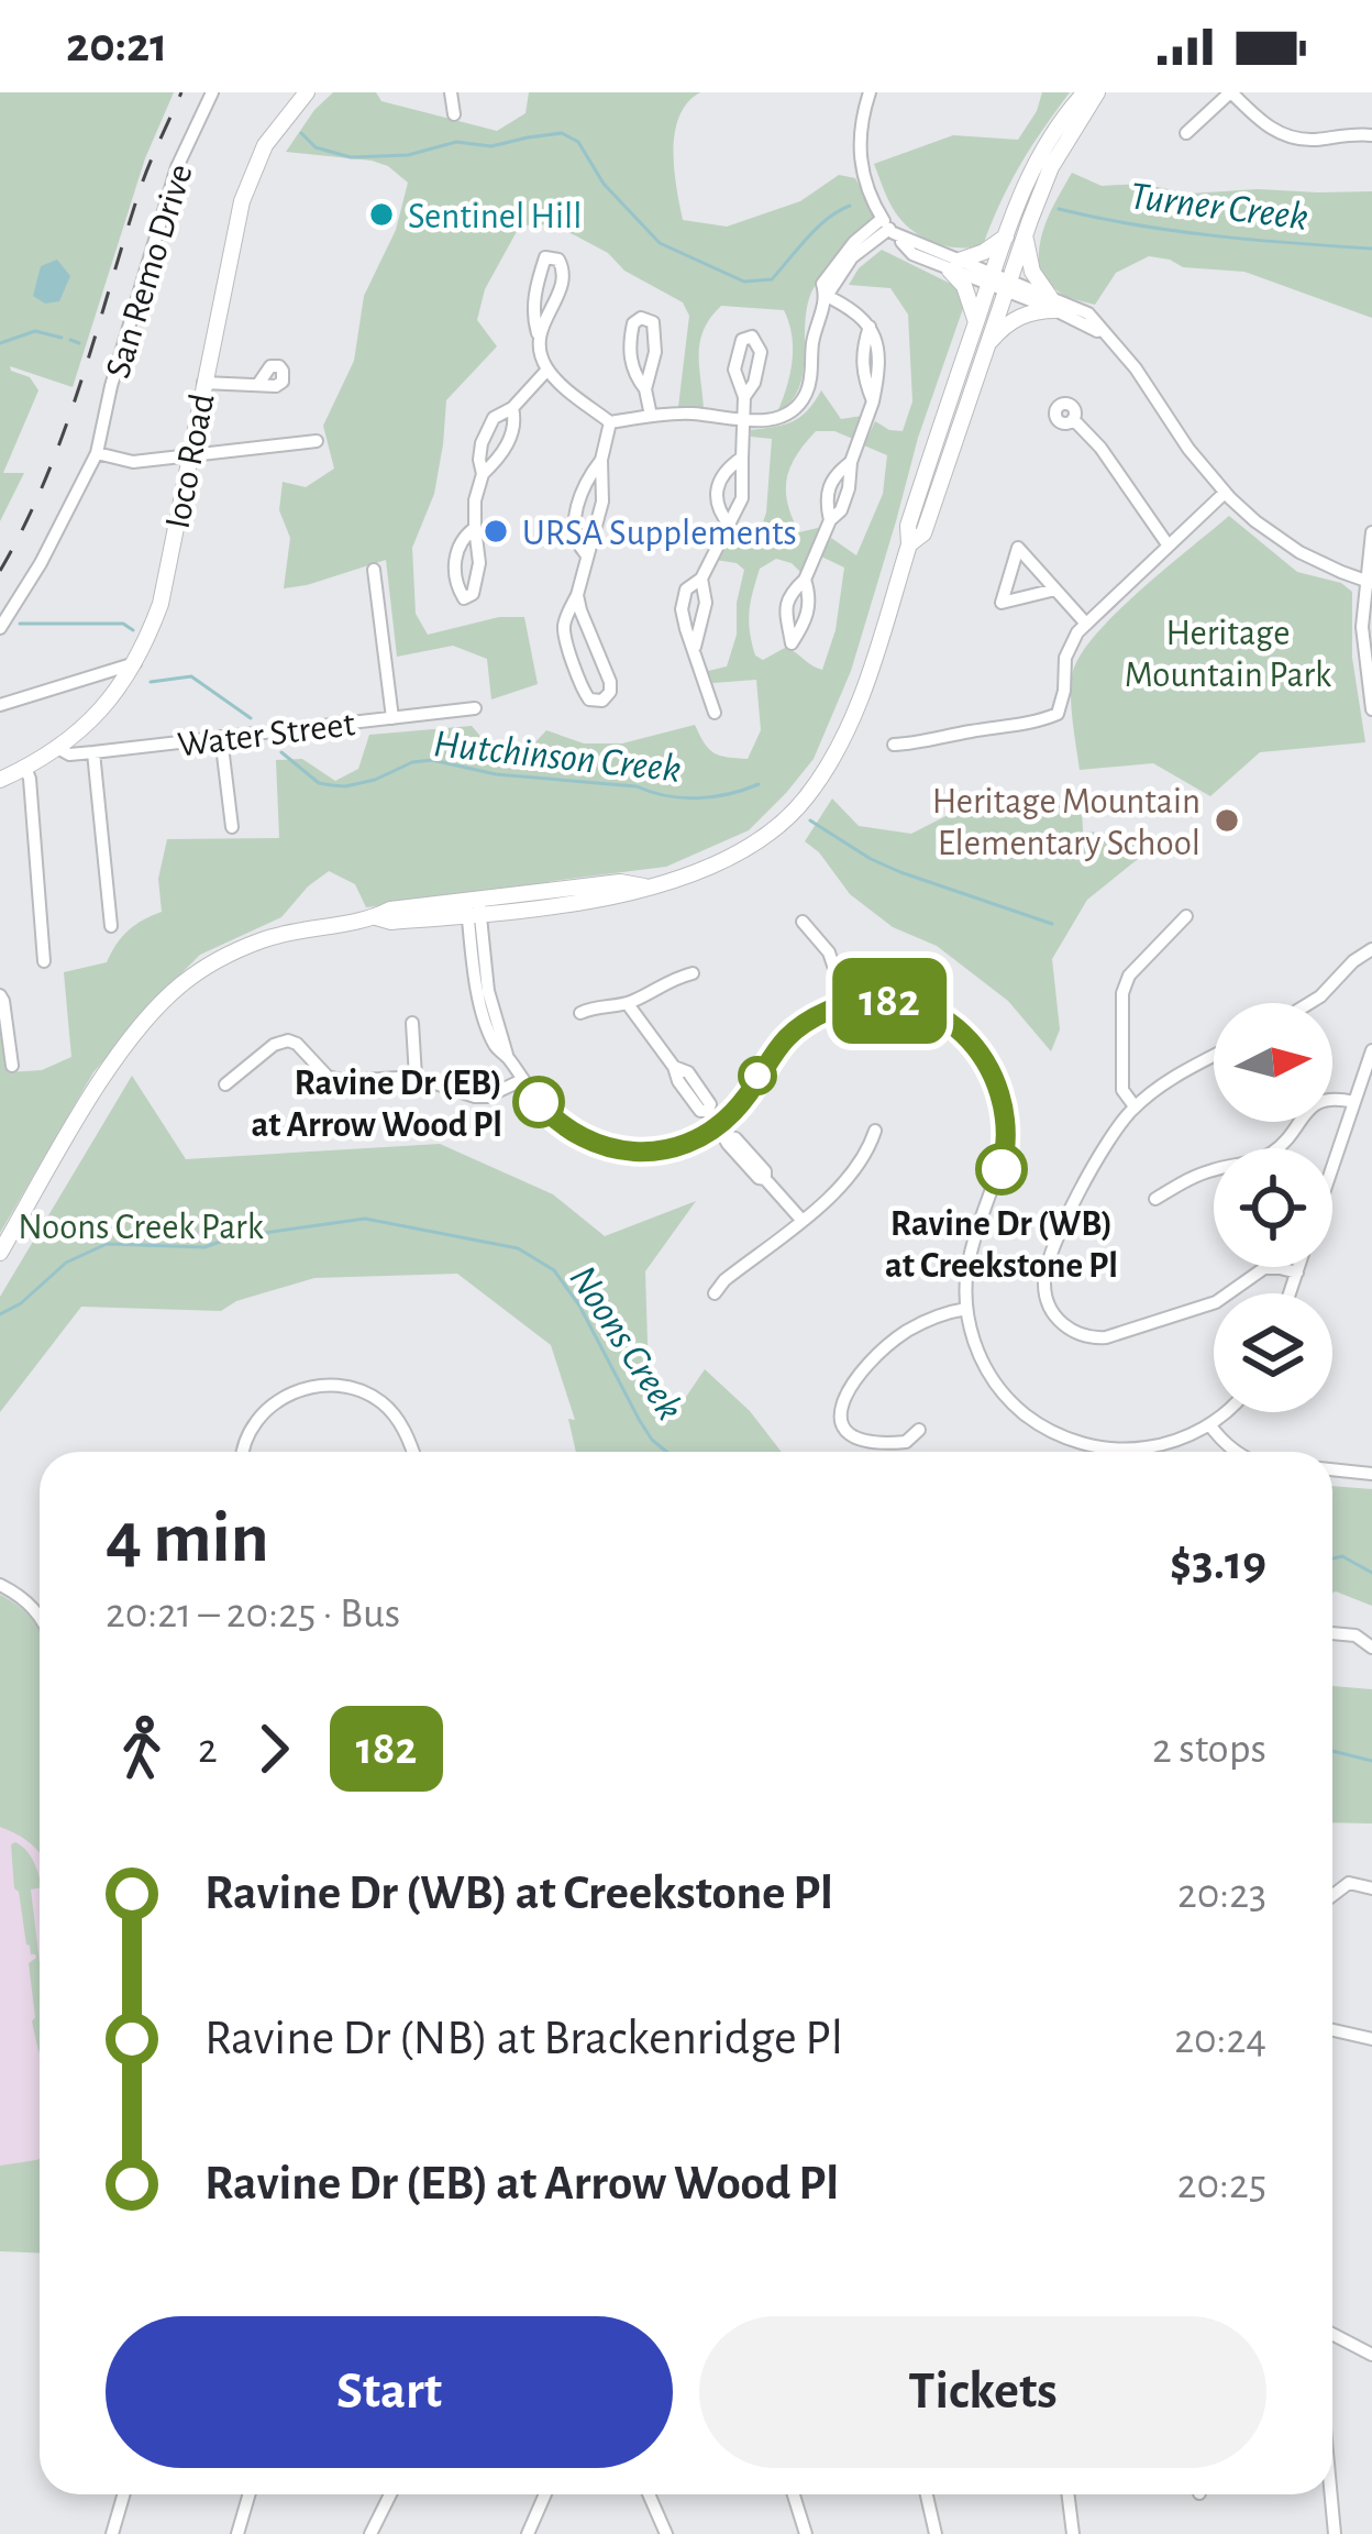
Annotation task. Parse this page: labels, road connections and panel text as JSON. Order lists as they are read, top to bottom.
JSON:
{
  "streets": {
    "main road": ["Ioco Road"],
    "street": ["San Remo Drive", "Water Street"]
  },
  "crossings": [
    ["Ioco Road", "Water Street"]
  ],
  "water": ["Turner Creek", "Hutchinson Creek", "Noons Creek"],
  "parks": ["Heritage Mountain Park", "Noons Creek Park"],
  "places": [
    "Sentinel Hill",
    "URSA Supplements",
    "Heritage Mountain Elementary School",
    "Ravine Dr (EB) at Arrow Wood Pl",
    "Ravine Dr (WB) at Creekstone Pl"
  ],
  "lines": ["bus line 182"],
  "north": "right",
  "page": {
    "status": "20:21",
    "on_map": "182",
    "heading": ["4 min", "20:21 – 20:25 · Bus", "$3.19"],
    "legs": ["2", "182", "2 stops"],
    "list": [
      {
        "name": "Ravine Dr (WB) at Creekstone Pl",
        "value": "20:23"
      },
      {
        "name": "Ravine Dr (NB) at Brackenridge Pl",
        "value": "20:24"
      },
      {
        "name": "Ravine Dr (EB) at Arrow Wood Pl",
        "value": "20:25"
      }
    ],
    "buttons": ["Start", "Tickets"]
  }
}
